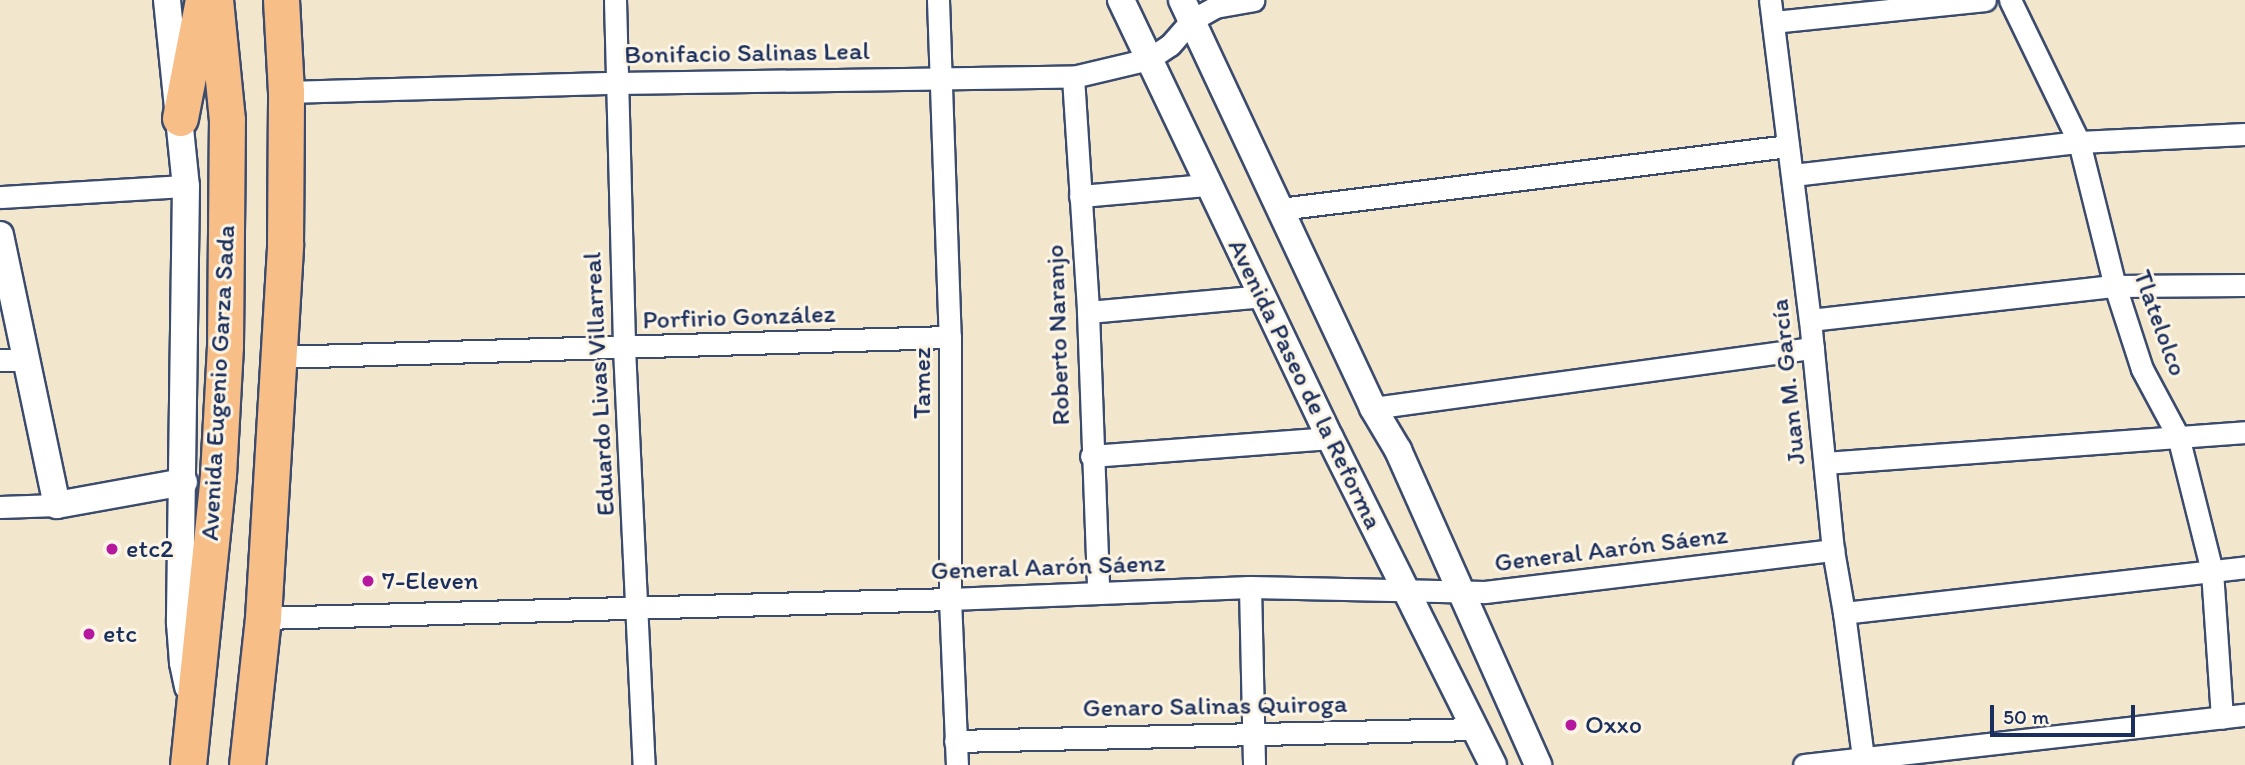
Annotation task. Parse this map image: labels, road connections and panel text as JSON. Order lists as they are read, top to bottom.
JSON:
{
  "streets": {
    "highway": ["Avenida Eugenio Garza Sada"],
    "street": [
      "Bonifacio Salinas Leal",
      "Porfirio González",
      "Tlatelolco",
      "Roberto Naranjo",
      "Juan M. García",
      "Tamez",
      "Eduardo Livas Villarreal",
      "Avenida Paseo de la Reforma",
      "General Aarón Sáenz",
      "Genaro Salinas Quiroga"
    ]
  },
  "crossings": [
    ["Bonifacio Salinas Leal", "Roberto Naranjo"],
    ["Bonifacio Salinas Leal", "Tamez"],
    ["Bonifacio Salinas Leal", "Eduardo Livas Villarreal"],
    ["Bonifacio Salinas Leal", "Avenida Paseo de la Reforma"],
    ["Porfirio González", "Tamez"],
    ["Porfirio González", "Eduardo Livas Villarreal"],
    ["Roberto Naranjo", "General Aarón Sáenz"],
    ["Juan M. García", "General Aarón Sáenz"],
    ["Tamez", "General Aarón Sáenz"],
    ["Tamez", "Genaro Salinas Quiroga"],
    ["Eduardo Livas Villarreal", "General Aarón Sáenz"],
    ["Avenida Paseo de la Reforma", "General Aarón Sáenz"],
    ["Avenida Paseo de la Reforma", "Genaro Salinas Quiroga"]
  ],
  "places": [
    "etc2",
    "7-Eleven",
    "etc",
    "Oxxo"
  ],
  "scale_bar": "50 m"
}
